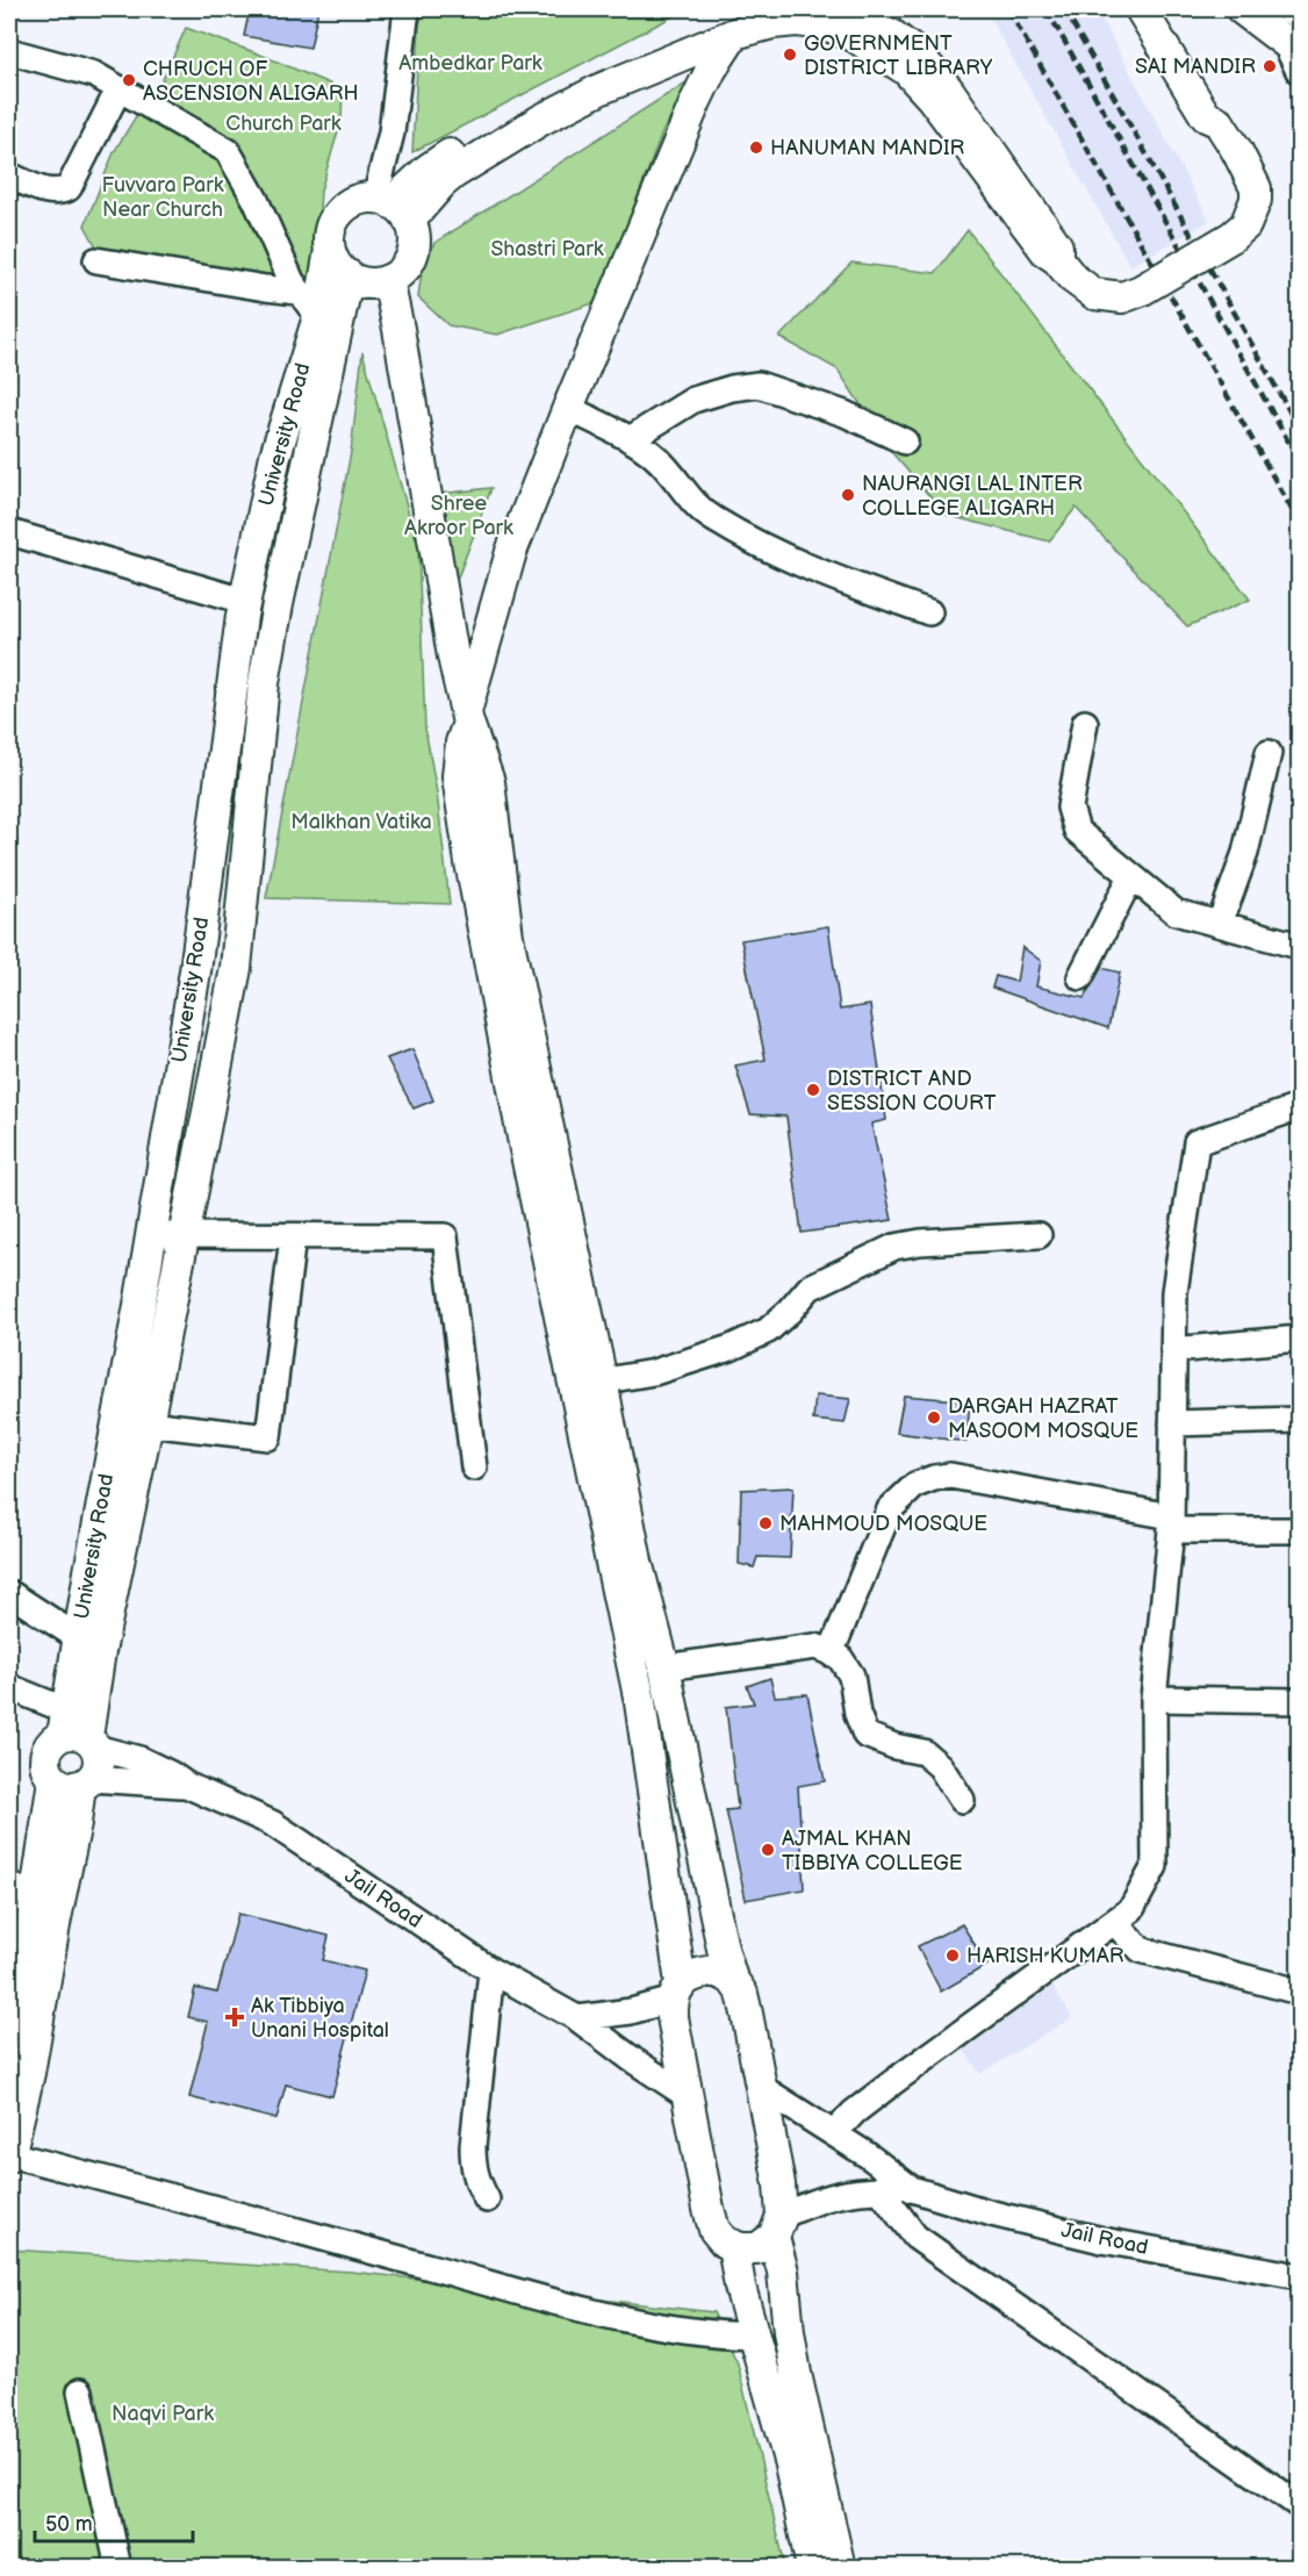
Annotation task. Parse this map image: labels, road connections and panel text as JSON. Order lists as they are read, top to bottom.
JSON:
{
  "streets": {
    "main road": ["University Road"],
    "street": ["Jail Road"]
  },
  "crossings": [
    ["University Road", "Jail Road"]
  ],
  "parks": [
    "Ambedkar Park",
    "Church Park",
    "Fuvvara Park Near Church",
    "Shastri Park",
    "Shree Akroor Park",
    "Malkhan Vatika",
    "Naqvi Park"
  ],
  "places": {
    "other": [
      "GOVERNMENT DISTRICT LIBRARY",
      "SAI MANDIR",
      "CHRUCH OF ASCENSION ALIGARH",
      "HANUMAN MANDIR",
      "NAURANGI LAL INTER COLLEGE ALIGARH",
      "DISTRICT AND SESSION COURT",
      "DARGAH HAZRAT MASOOM MOSQUE",
      "MAHMOUD MOSQUE",
      "AJMAL KHAN TIBBIYA COLLEGE",
      "HARISH KUMAR"
    ],
    "health": ["Ak Tibbiya Unani Hospital"]
  },
  "scale_bar": "50 m"
}
